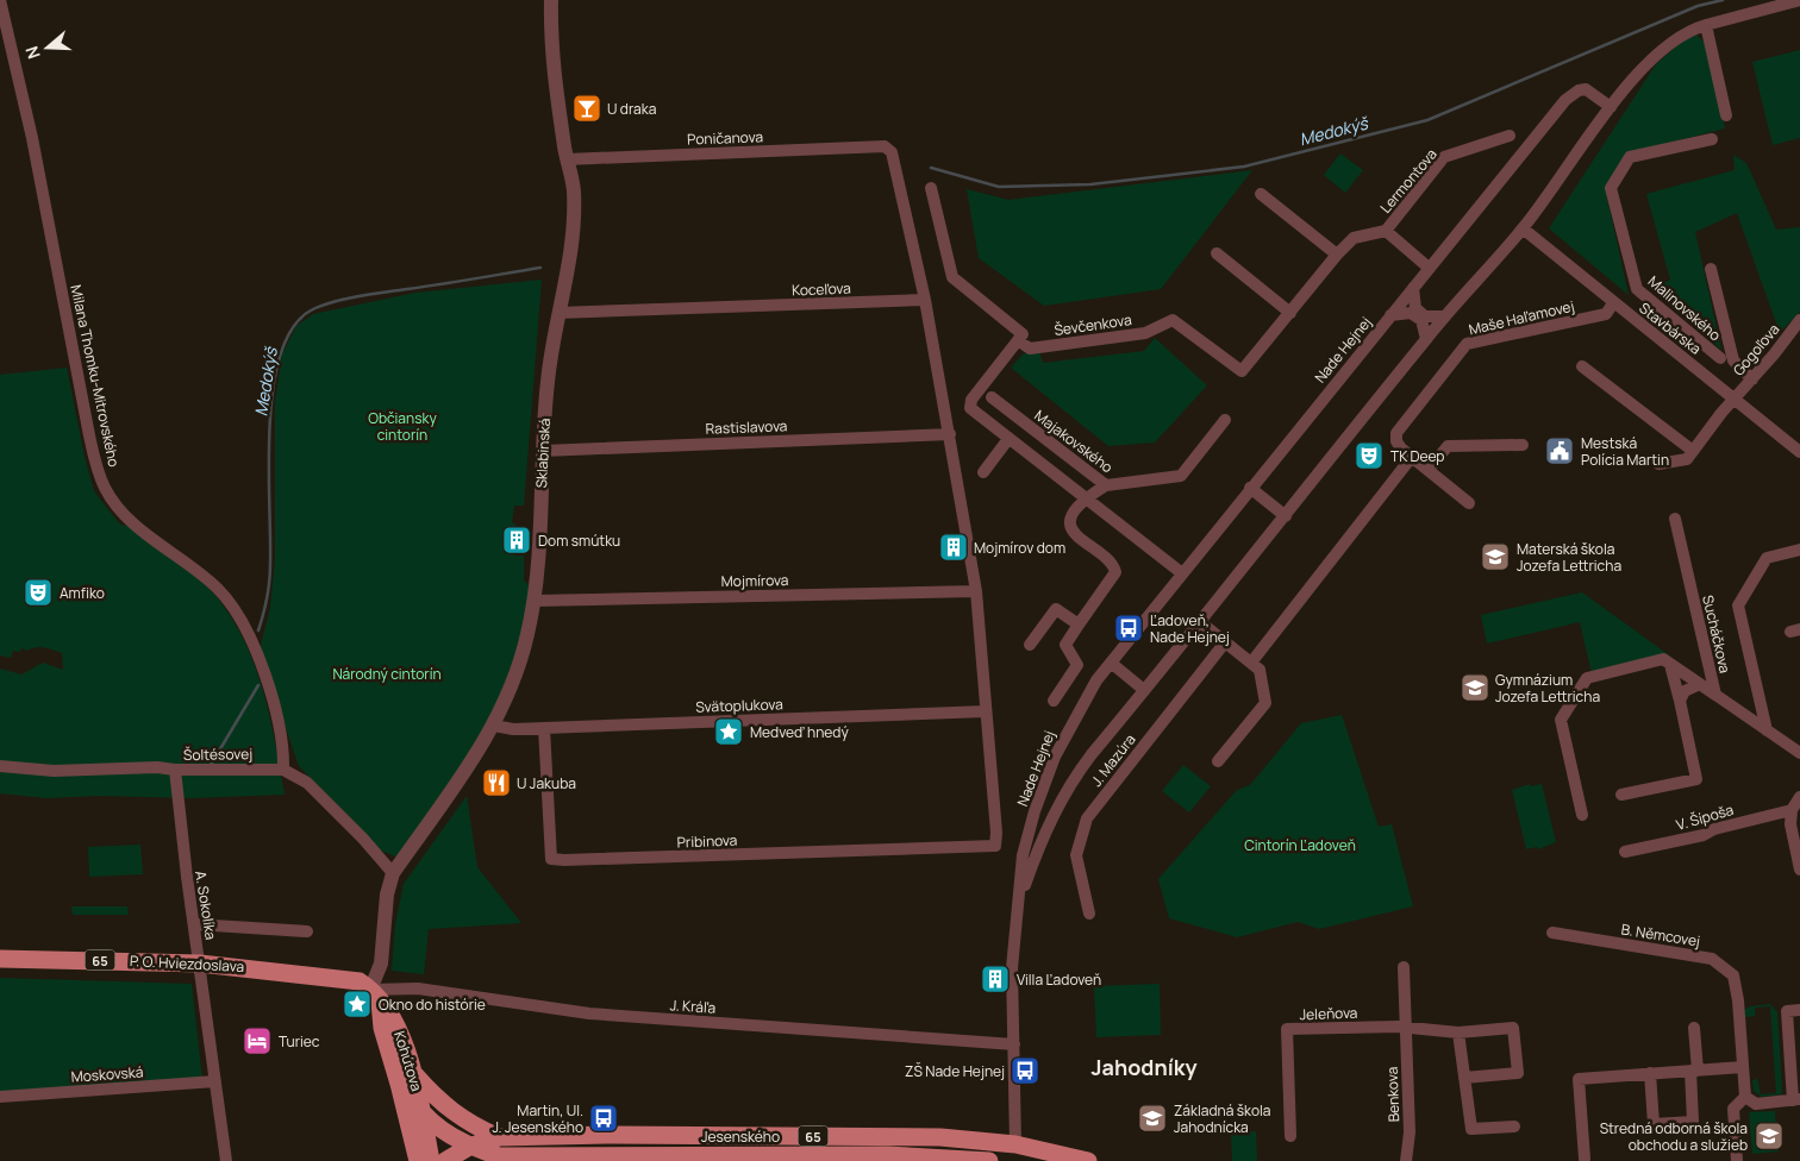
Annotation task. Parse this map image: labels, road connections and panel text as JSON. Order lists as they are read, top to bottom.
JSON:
{
  "streets": {
    "main road": [
      "65",
      "P. O. Hviezdoslava",
      "Kohútova",
      "Jesenského"
    ],
    "street": [
      "Poničanova",
      "Lermontova",
      "Koceľova",
      "Malinovského",
      "Maše Haľamovej",
      "Ševčenkova",
      "Stavbárska",
      "Nade Hejnej",
      "Gogoľova",
      "Milana Thomku-Mitrovského",
      "Rastislavova",
      "Majakovského",
      "Sklabinská",
      "Mojmírova",
      "Sucháčkova",
      "Svätoplukova",
      "Šoltésovej",
      "J. Mazúra",
      "V. Šípoša",
      "Pribinova",
      "A. Sokolíka",
      "B. Němcovej",
      "J. Kráľa",
      "Jeleňova",
      "Moskovská",
      "Benkova"
    ]
  },
  "crossings": [
    ["Poničanova", "Koceľova"],
    ["Poničanova", "Sklabinská"],
    ["Lermontova", "Ševčenkova"],
    ["Koceľova", "Sklabinská"],
    ["Maše Haľamovej", "Stavbárska"],
    ["Stavbárska", "Nade Hejnej"],
    ["Stavbárska", "Gogoľova"],
    ["Nade Hejnej", "J. Kráľa"],
    ["Nade Hejnej", "Jesenského"],
    ["Milana Thomku-Mitrovského", "Šoltésovej"],
    ["Rastislavova", "Sklabinská"],
    ["Sklabinská", "Mojmírova"],
    ["Sklabinská", "Svätoplukova"],
    ["Svätoplukova", "Pribinova"],
    ["Šoltésovej", "A. Sokolíka"],
    ["A. Sokolíka", "P. O. Hviezdoslava"],
    ["A. Sokolíka", "Moskovská"],
    ["65", "Jesenského"],
    ["P. O. Hviezdoslava", "J. Kráľa"],
    ["P. O. Hviezdoslava", "Kohútova"],
    ["J. Kráľa", "Kohútova"],
    ["Jeleňova", "Benkova"],
    ["Kohútova", "Jesenského"]
  ],
  "districts": ["Jahodníky"],
  "water": ["Medokýš"],
  "parks": ["Občiansky cintorín", "Národný cintorín", "Cintorín Ľadoveň"],
  "places": {
    "bar": ["U draka"],
    "public building": ["Mestská Polícia Martin"],
    "theatre": ["TK Deep", "Amfiko"],
    "building": ["Dom smútku", "Mojmírov dom", "Villa Ľadoveň"],
    "school or university": [
      "Materská škola Jozefa Lettricha",
      "Gymnázium Jozefa Lettricha",
      "Základná škola Jahodnícka",
      "Stredná odborná škola obchodu a služieb"
    ],
    "bus stop": ["Ľadoveň, Nade Hejnej", "ZŠ Nade Hejnej", "Martin, Ul. J. Jesenského"],
    "place": ["Medveď hnedý", "Okno do histórie"],
    "restaurant": ["U Jakuba"],
    "hotel": ["Turiec"]
  },
  "north": "left"
}
